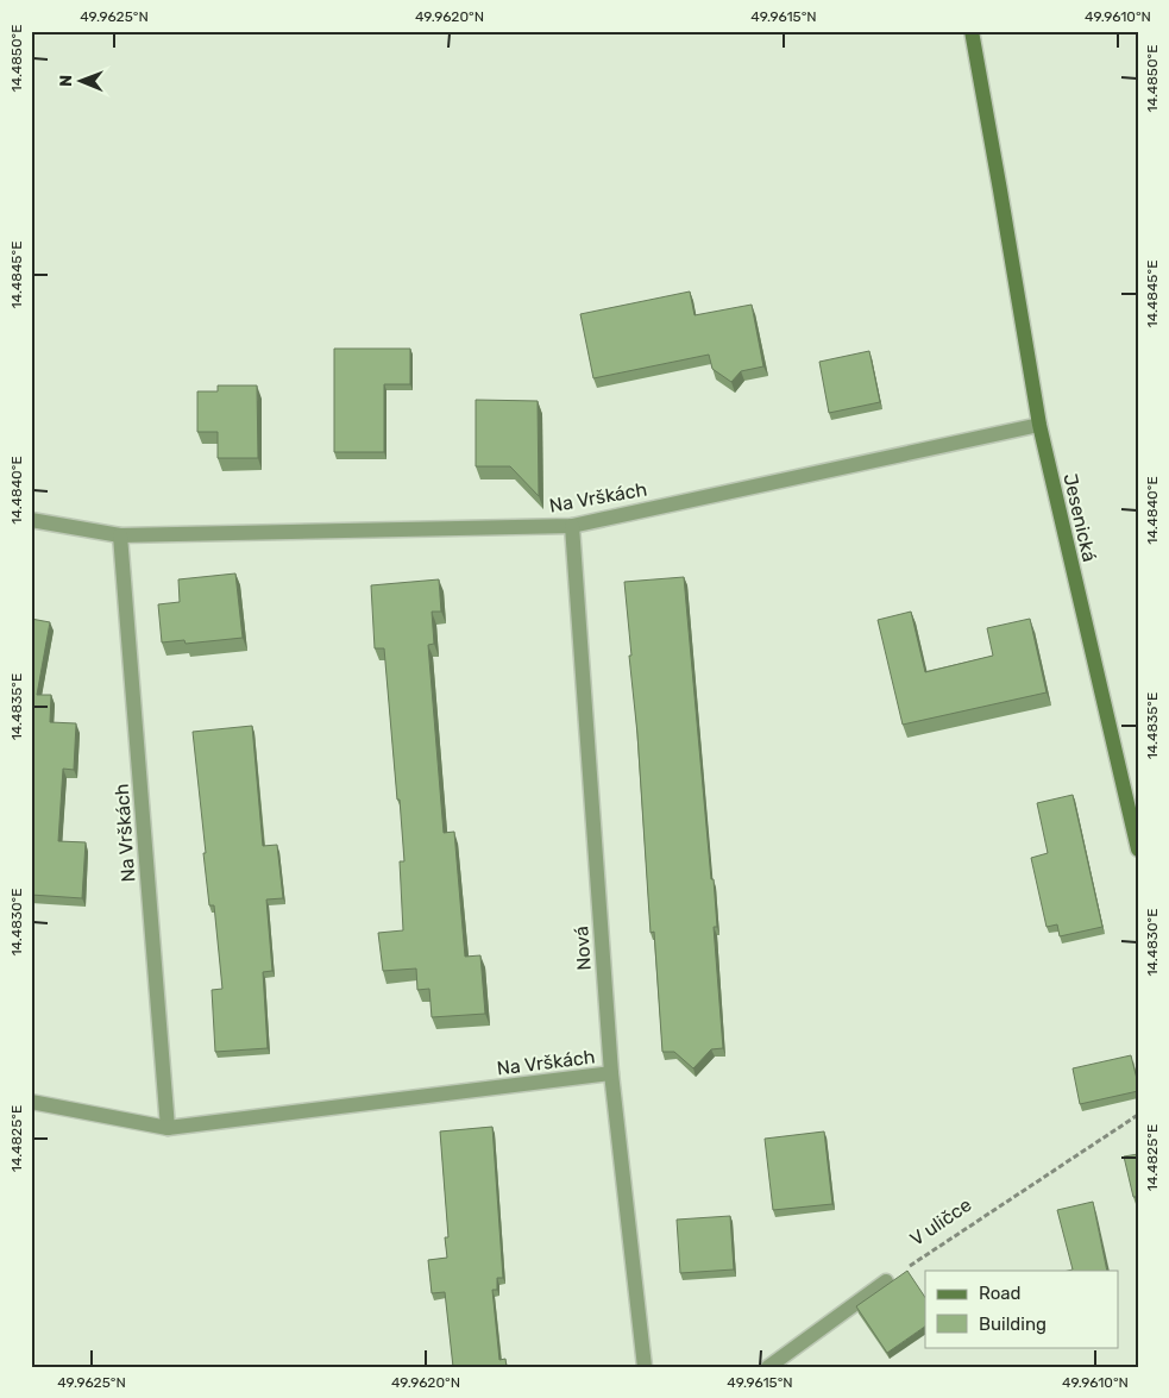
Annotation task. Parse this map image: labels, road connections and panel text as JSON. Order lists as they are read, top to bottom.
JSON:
{
  "streets": {
    "main road": ["Jesenická"],
    "street": ["Na Vrškách", "Nová"],
    "path": ["V uličce"]
  },
  "crossings": [
    ["Na Vrškách", "Jesenická"],
    ["Na Vrškách", "Nová"]
  ],
  "legend": ["Road", "Building"],
  "north": "left",
  "coordinates": [
    "49.9625°N",
    "49.9620°N",
    "49.9615°N",
    "49.9610°N",
    "14.4850°E",
    "14.4845°E",
    "14.4840°E",
    "14.4835°E",
    "14.4830°E",
    "14.4825°E"
  ]
}
